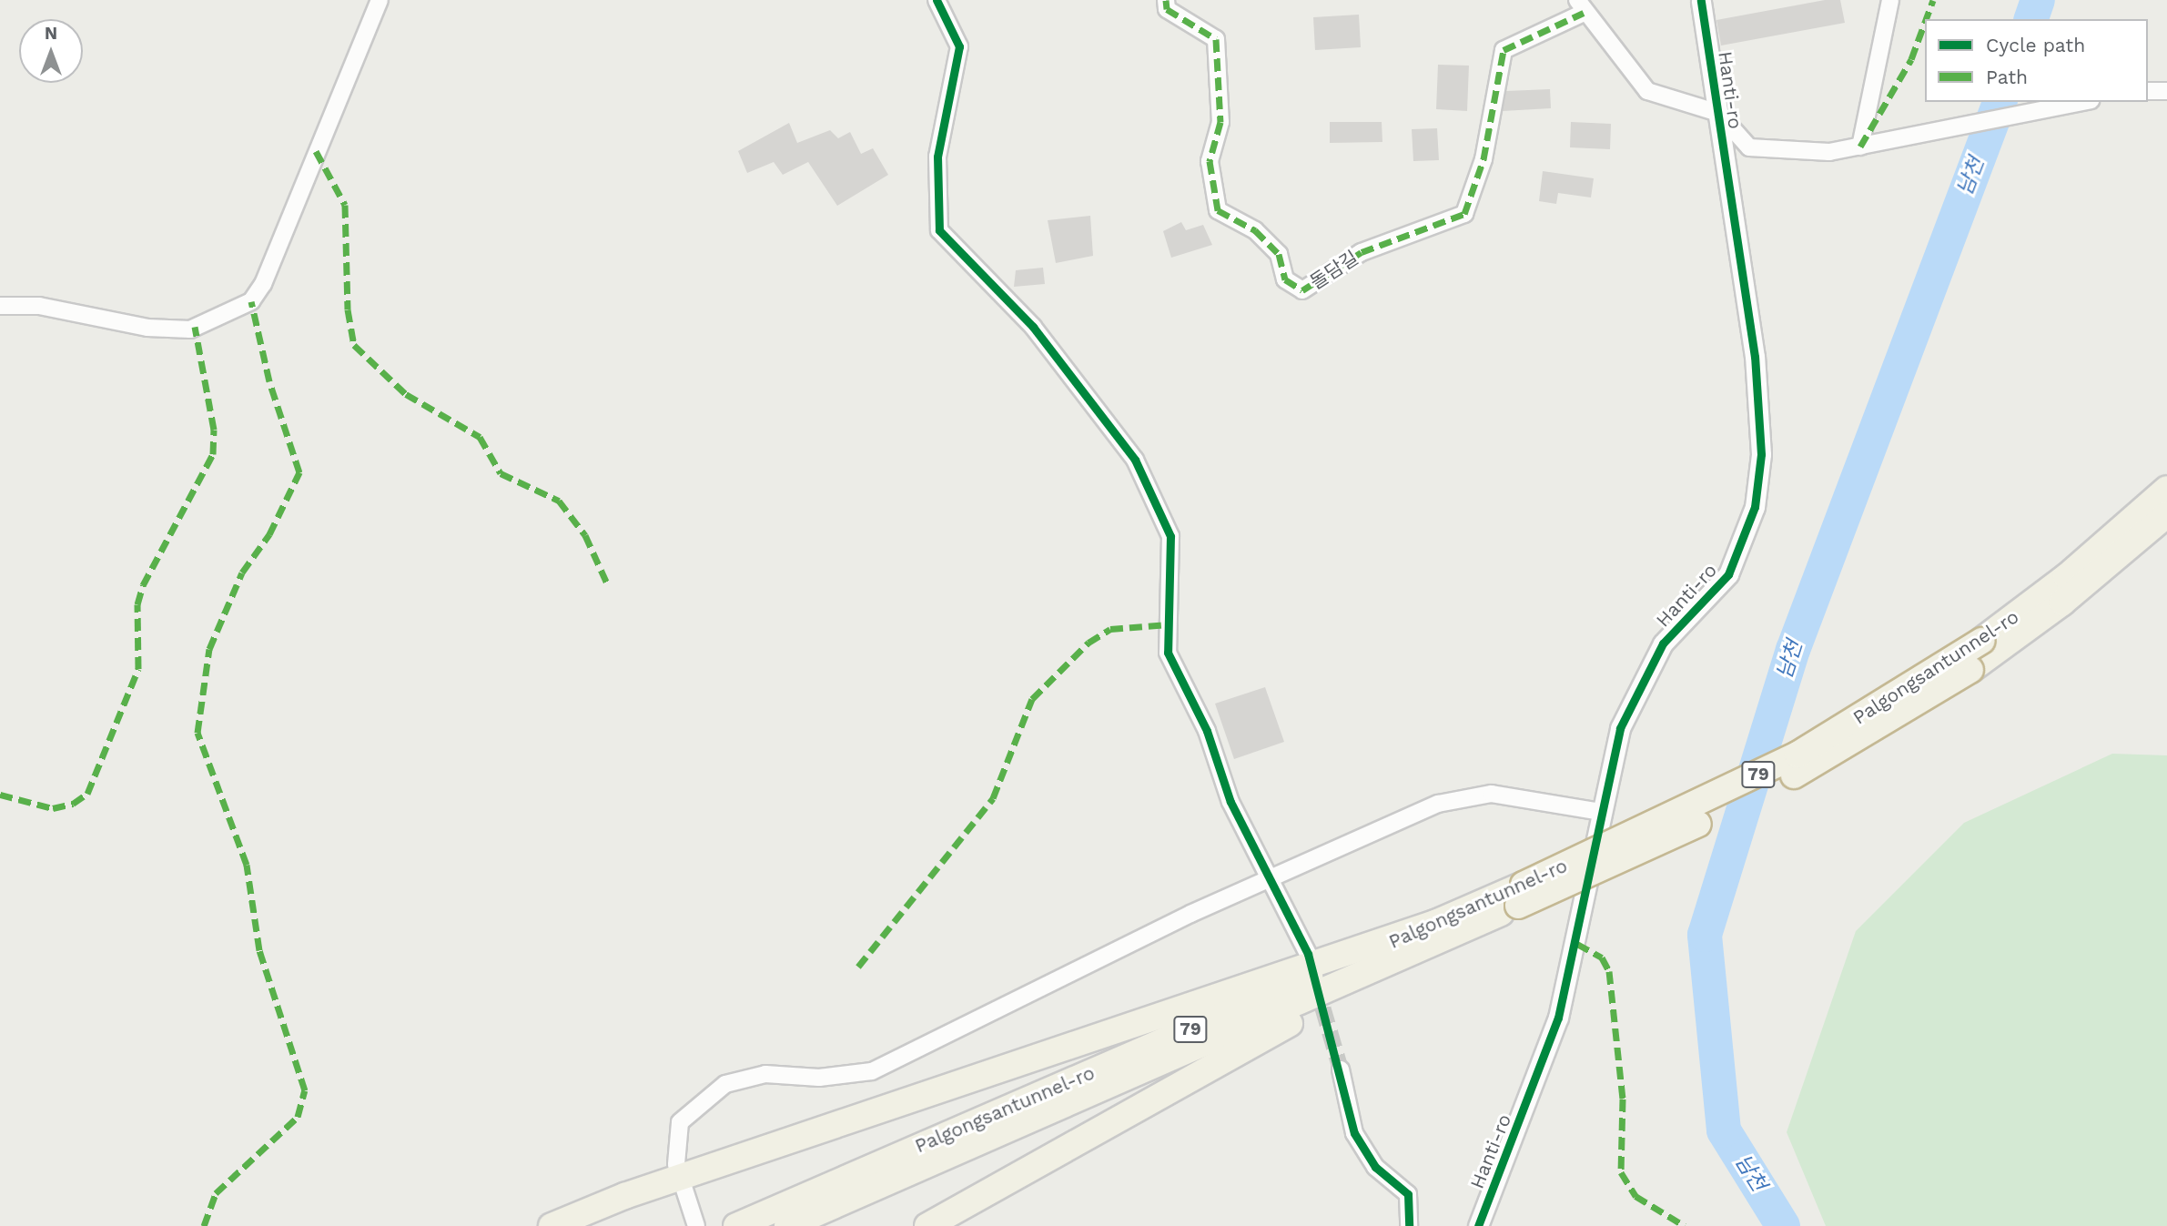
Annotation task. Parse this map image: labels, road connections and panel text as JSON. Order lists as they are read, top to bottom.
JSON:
{
  "streets": {
    "highway": ["Palgongsantunnel-ro", "79"],
    "street": ["Hanti-ro", "돌담길"]
  },
  "water": ["남천"],
  "legend": ["Cycle path", "Path"],
  "north": "top"
}
